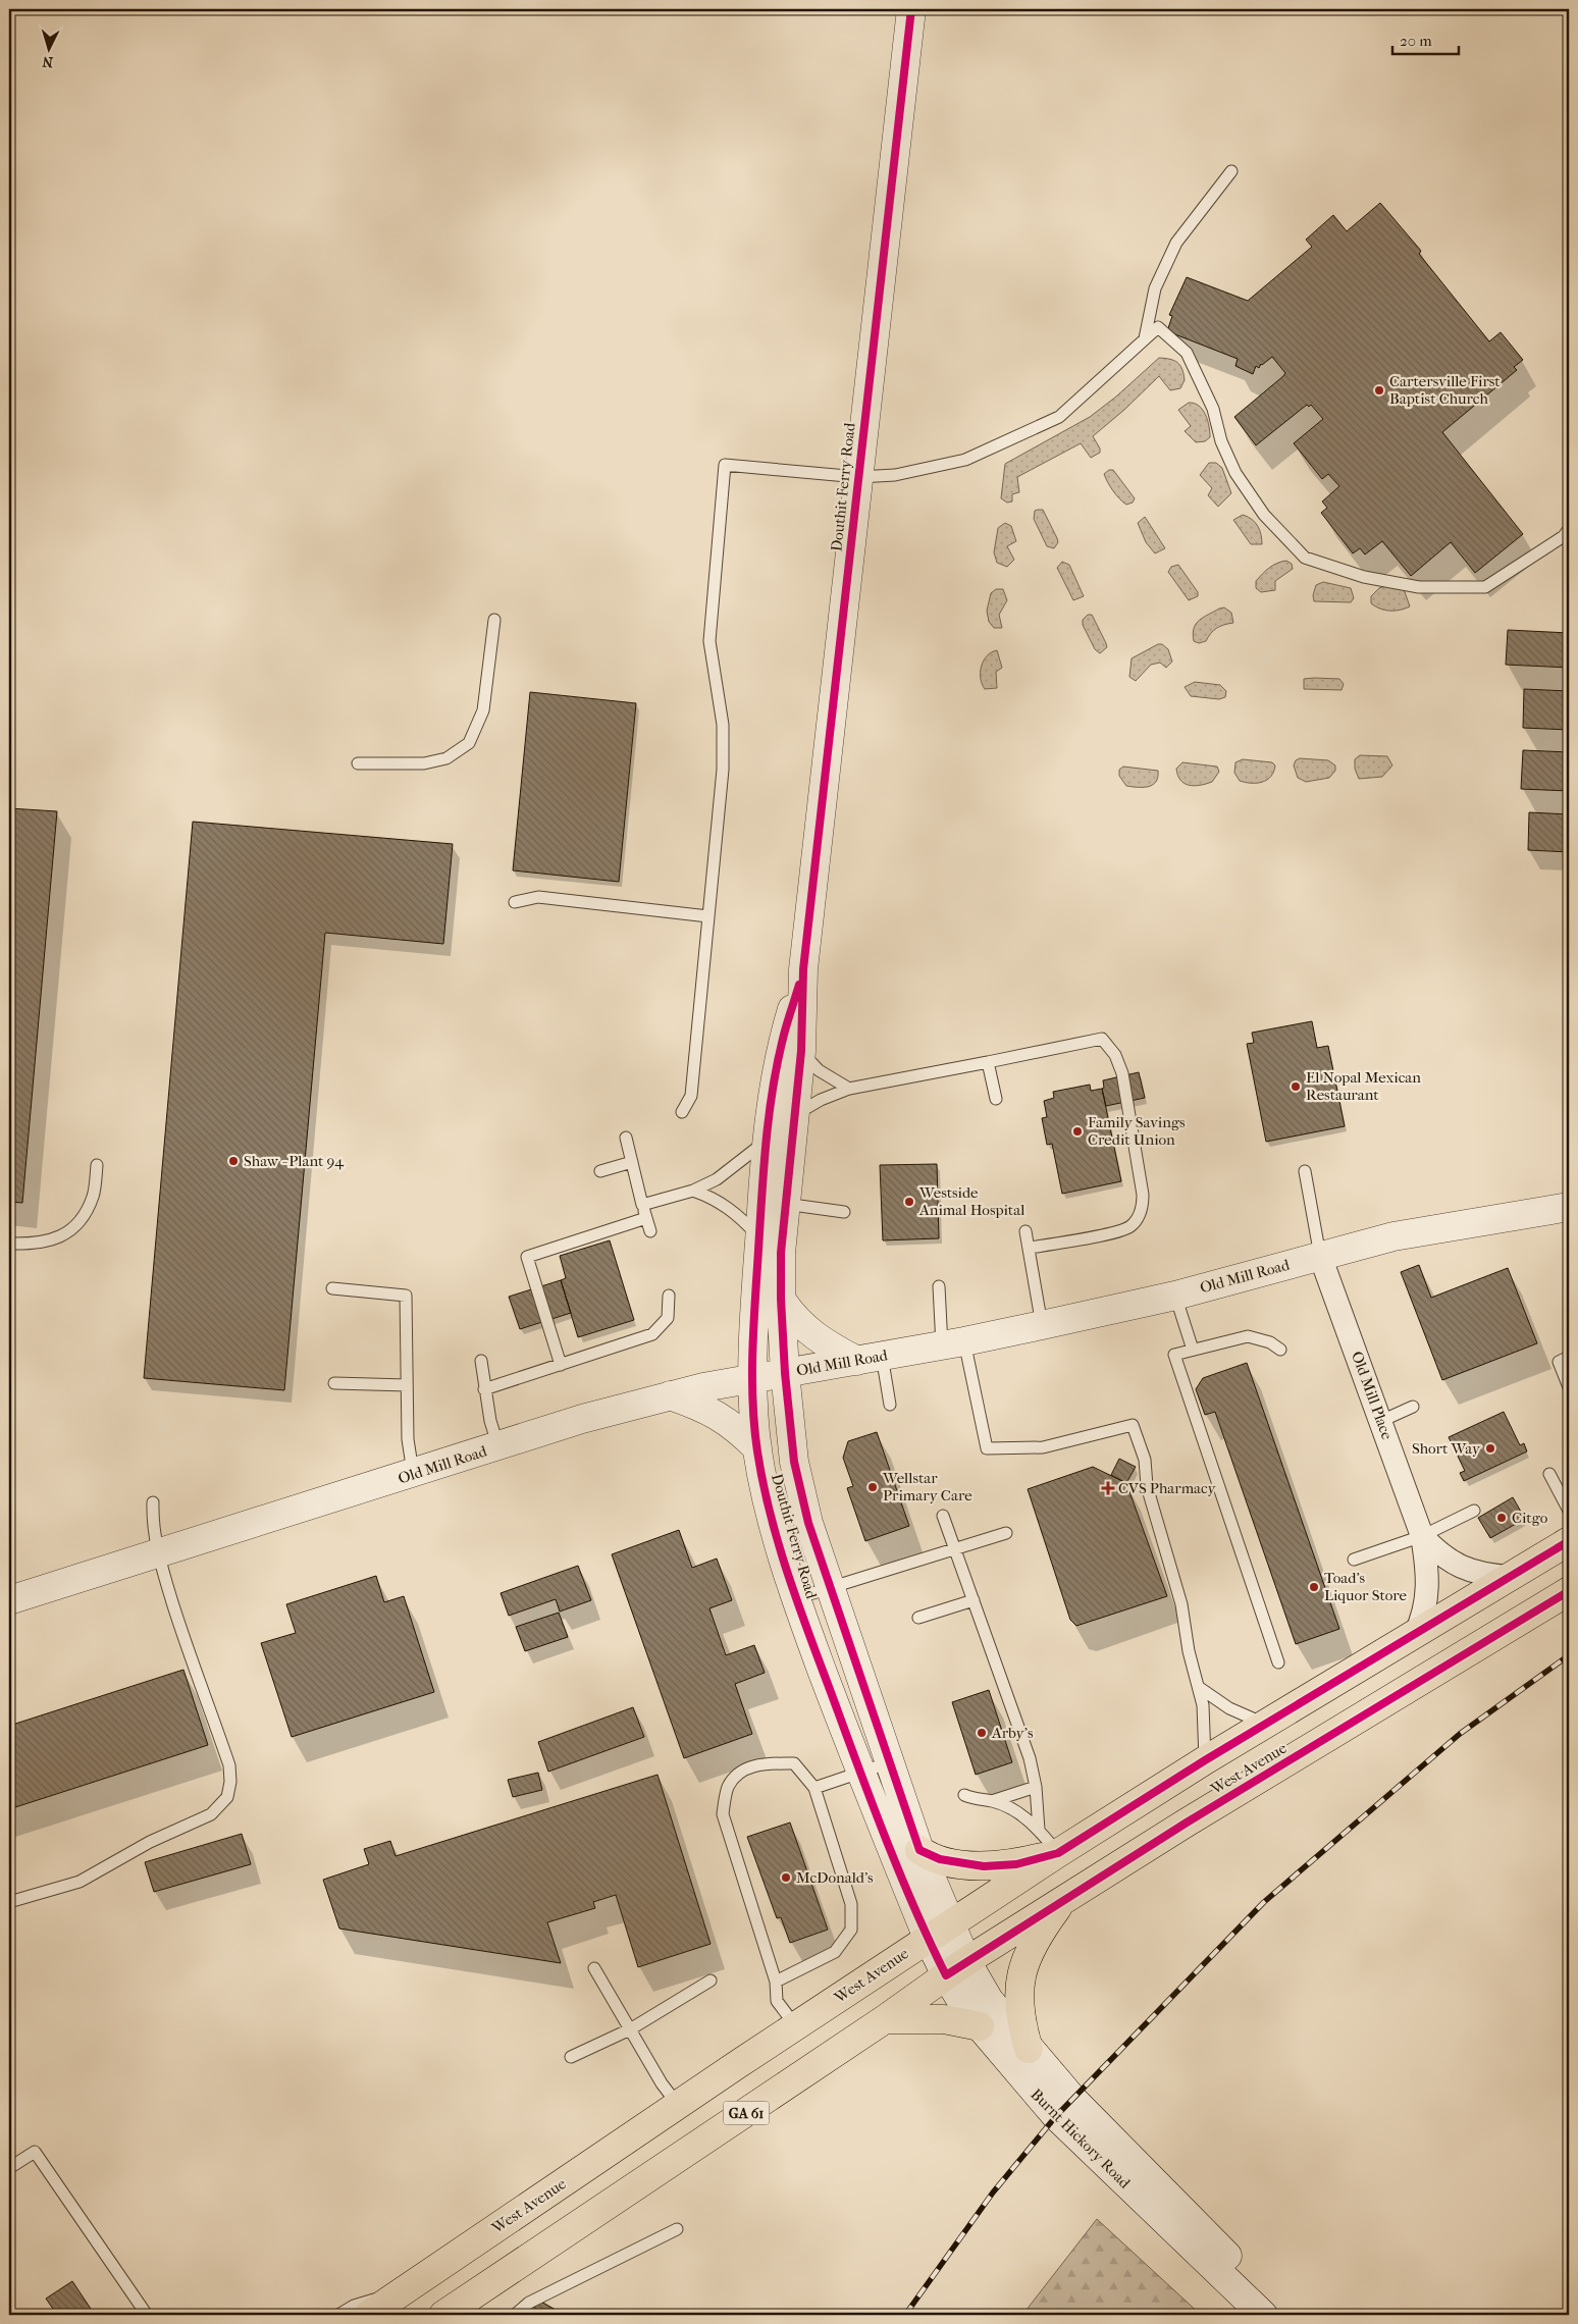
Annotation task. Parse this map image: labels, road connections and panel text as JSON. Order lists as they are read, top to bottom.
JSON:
{
  "streets": {
    "main road": ["West Avenue", "GA 61"],
    "street": [
      "Douthit Ferry Road",
      "Old Mill Road",
      "Old Mill Place",
      "Burnt Hickory Road"
    ]
  },
  "crossings": [
    ["Douthit Ferry Road", "Old Mill Road"],
    ["Douthit Ferry Road", "West Avenue"],
    ["Douthit Ferry Road", "Burnt Hickory Road"],
    ["Old Mill Road", "Old Mill Place"],
    ["Old Mill Place", "West Avenue"],
    ["West Avenue", "Burnt Hickory Road"]
  ],
  "places": {
    "other": [
      "Cartersville First Baptist Church",
      "El Nopal Mexican Restaurant",
      "Family Savings Credit Union",
      "Shaw - Plant 94",
      "Westside Animal Hospital",
      "Short Way",
      "Wellstar Primary Care",
      "Citgo",
      "Toad's Liquor Store",
      "Arby's",
      "McDonald's"
    ],
    "health": ["CVS Pharmacy"]
  },
  "scale_bar": "20 m",
  "north": "bottom"
}
